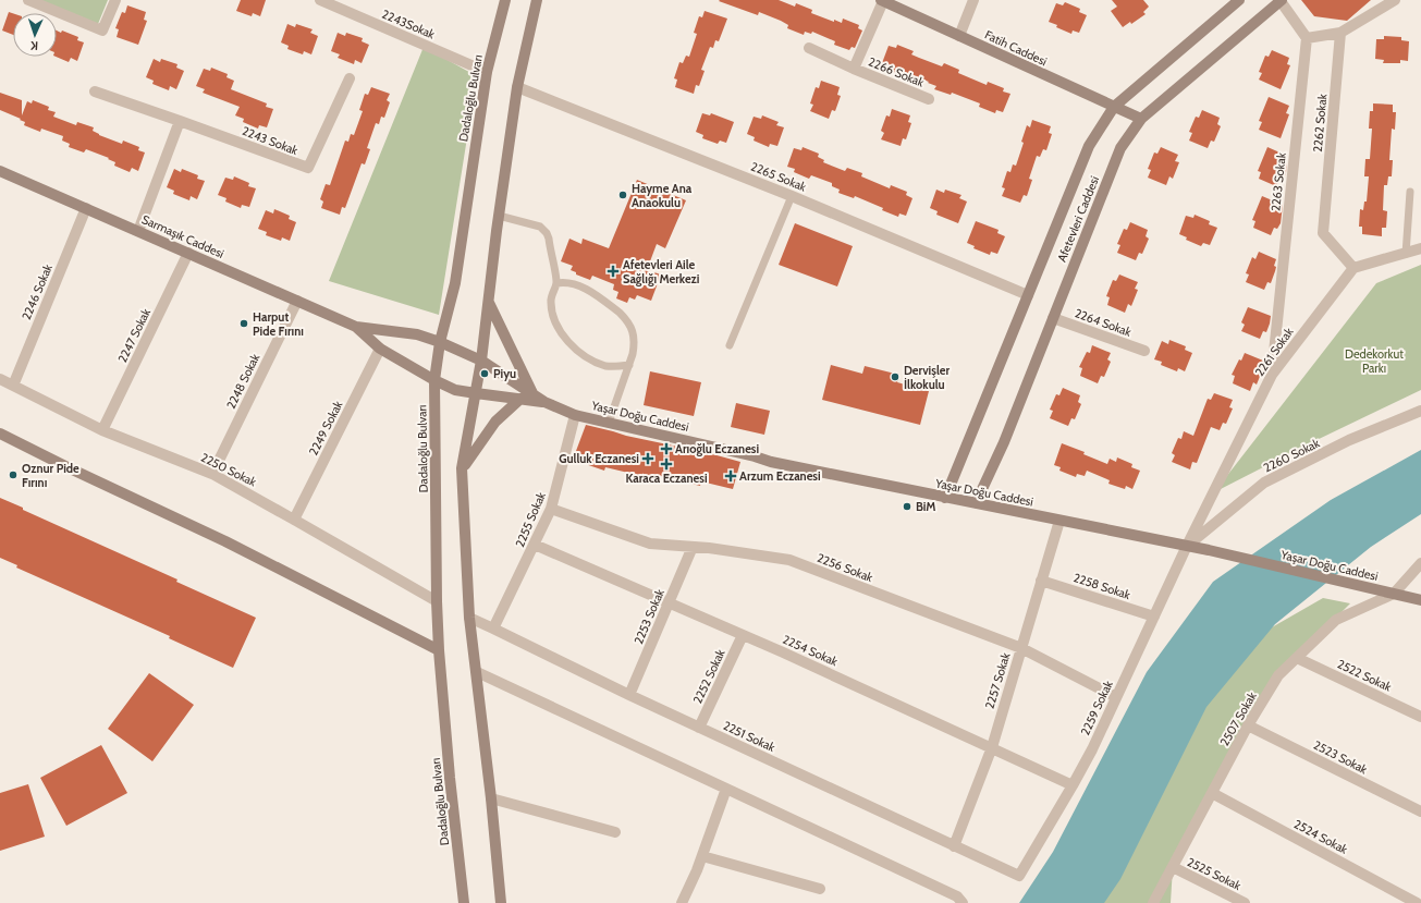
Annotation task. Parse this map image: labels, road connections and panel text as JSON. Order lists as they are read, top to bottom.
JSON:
{
  "streets": {
    "main road": [
      "Fatih Caddesi",
      "Dadaloğlu Bulvarı",
      "Afetevleri Caddesi",
      "Sarmaşık Caddesi",
      "Yaşar Doğu Caddesi"
    ],
    "street": [
      "2243Sokak",
      "2266 Sokak",
      "2262 Sokak",
      "2243 Sokak",
      "2265 Sokak",
      "2263 Sokak",
      "2246 Sokak",
      "2264 Sokak",
      "2247 Sokak",
      "2261 Sokak",
      "2248 Sokak",
      "2249 Sokak",
      "2260 Sokak",
      "2250 Sokak",
      "2255 Sokak",
      "2256 Sokak",
      "2258 Sokak",
      "2253 Sokak",
      "2254 Sokak",
      "2522 Sokak",
      "2252 Sokak",
      "2257 Sokak",
      "2259 Sokak",
      "2507 Sokak",
      "2251 Sokak",
      "2523 Sokak",
      "2524 Sokak",
      "2525 Sokak"
    ]
  },
  "crossings": [
    ["2243Sokak", "Dadaloğlu Bulvarı"],
    ["Fatih Caddesi", "2266 Sokak"],
    ["Fatih Caddesi", "Afetevleri Caddesi"],
    ["Dadaloğlu Bulvarı", "2250 Sokak"],
    ["2262 Sokak", "2261 Sokak"],
    ["2265 Sokak", "Afetevleri Caddesi"],
    ["2263 Sokak", "2261 Sokak"],
    ["Afetevleri Caddesi", "2264 Sokak"],
    ["Afetevleri Caddesi", "Yaşar Doğu Caddesi"],
    ["Sarmaşık Caddesi", "2246 Sokak"],
    ["Sarmaşık Caddesi", "2247 Sokak"],
    ["Sarmaşık Caddesi", "2248 Sokak"],
    ["2246 Sokak", "2250 Sokak"],
    ["2247 Sokak", "2250 Sokak"],
    ["2261 Sokak", "Yaşar Doğu Caddesi"],
    ["2261 Sokak", "2260 Sokak"],
    ["2261 Sokak", "2259 Sokak"],
    ["2248 Sokak", "2250 Sokak"],
    ["Yaşar Doğu Caddesi", "2260 Sokak"],
    ["Yaşar Doğu Caddesi", "2255 Sokak"],
    ["Yaşar Doğu Caddesi", "2257 Sokak"],
    ["Yaşar Doğu Caddesi", "2259 Sokak"],
    ["Yaşar Doğu Caddesi", "2507 Sokak"],
    ["2249 Sokak", "2250 Sokak"],
    ["2260 Sokak", "2259 Sokak"],
    ["2255 Sokak", "2256 Sokak"],
    ["2255 Sokak", "2254 Sokak"],
    ["2255 Sokak", "2251 Sokak"],
    ["2256 Sokak", "2253 Sokak"],
    ["2256 Sokak", "2257 Sokak"],
    ["2256 Sokak", "2259 Sokak"],
    ["2258 Sokak", "2257 Sokak"],
    ["2258 Sokak", "2259 Sokak"],
    ["2253 Sokak", "2254 Sokak"],
    ["2253 Sokak", "2251 Sokak"],
    ["2254 Sokak", "2252 Sokak"],
    ["2254 Sokak", "2257 Sokak"],
    ["2254 Sokak", "2259 Sokak"],
    ["2522 Sokak", "2507 Sokak"],
    ["2252 Sokak", "2251 Sokak"],
    ["2257 Sokak", "2251 Sokak"],
    ["2259 Sokak", "2251 Sokak"],
    ["2507 Sokak", "2523 Sokak"],
    ["2507 Sokak", "2524 Sokak"],
    ["2507 Sokak", "2525 Sokak"]
  ],
  "parks": ["Dedekorkut Parkı"],
  "places": {
    "other": [
      "Hayme Ana Anaokulu",
      "Harput Pide Fırını",
      "Piyu",
      "Dervişler İlkokulu",
      "Oznur Pide Fırını",
      "BiM"
    ],
    "health": [
      "Afetevleri Aile Sağlığı Merkezi",
      "Arıoğlu Eczanesi",
      "Gulluk Eczanesi",
      "Karaca Eczanesi",
      "Arzum Eczanesi"
    ]
  },
  "north": "bottom"
}
